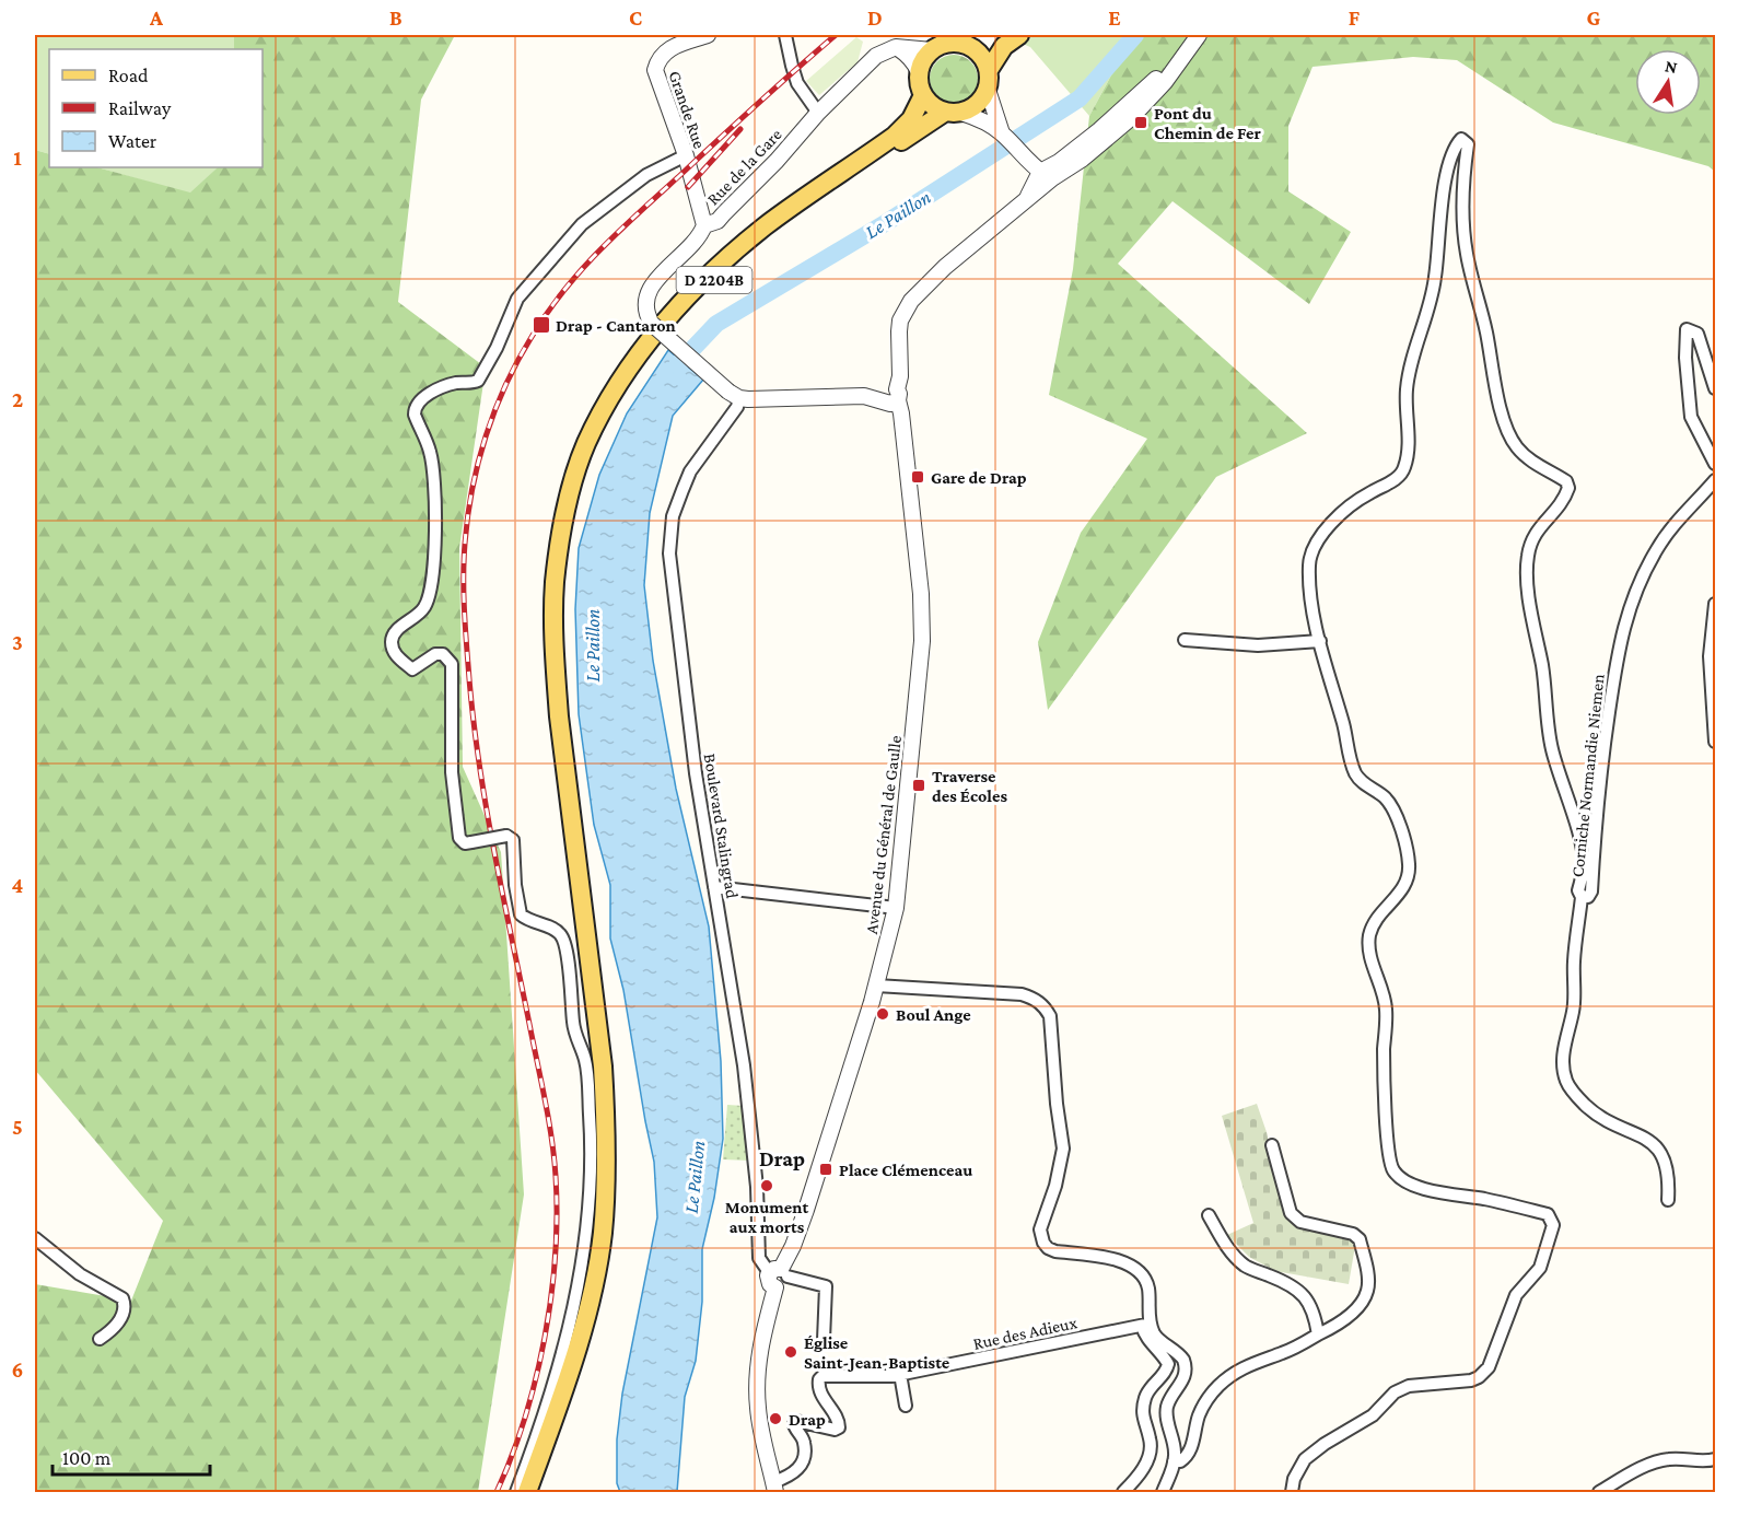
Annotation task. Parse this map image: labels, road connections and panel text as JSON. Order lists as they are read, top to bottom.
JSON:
{
  "streets": {
    "main road": ["D 2204B"],
    "street": [
      "Grande Rue",
      "Rue de la Gare",
      "Corniche Normandie Niemen",
      "Boulevard Stalingrad",
      "Avenue du Général de Gaulle",
      "Rue des Adieux"
    ]
  },
  "crossings": [
    ["Grande Rue", "Rue de la Gare"],
    ["Rue de la Gare", "Boulevard Stalingrad"],
    ["Boulevard Stalingrad", "Avenue du Général de Gaulle"]
  ],
  "districts": ["Drap"],
  "water": ["Le Paillon"],
  "places": {
    "transit": [
      "Pont du Chemin de Fer",
      "Drap - Cantaron",
      "Gare de Drap",
      "Traverse des Écoles",
      "Place Clémenceau"
    ],
    "other": [
      "Boul Ange",
      "Monument aux morts",
      "Église Saint-Jean-Baptiste",
      "Drap"
    ]
  },
  "legend": ["Road", "Railway", "Water"],
  "scale_bar": "100 m",
  "north": "top",
  "grid": {
    "columns": [
      "A",
      "B",
      "C",
      "D",
      "E",
      "F",
      "G"
    ],
    "rows": [
      "1",
      "2",
      "3",
      "4",
      "5",
      "6"
    ]
  }
}
